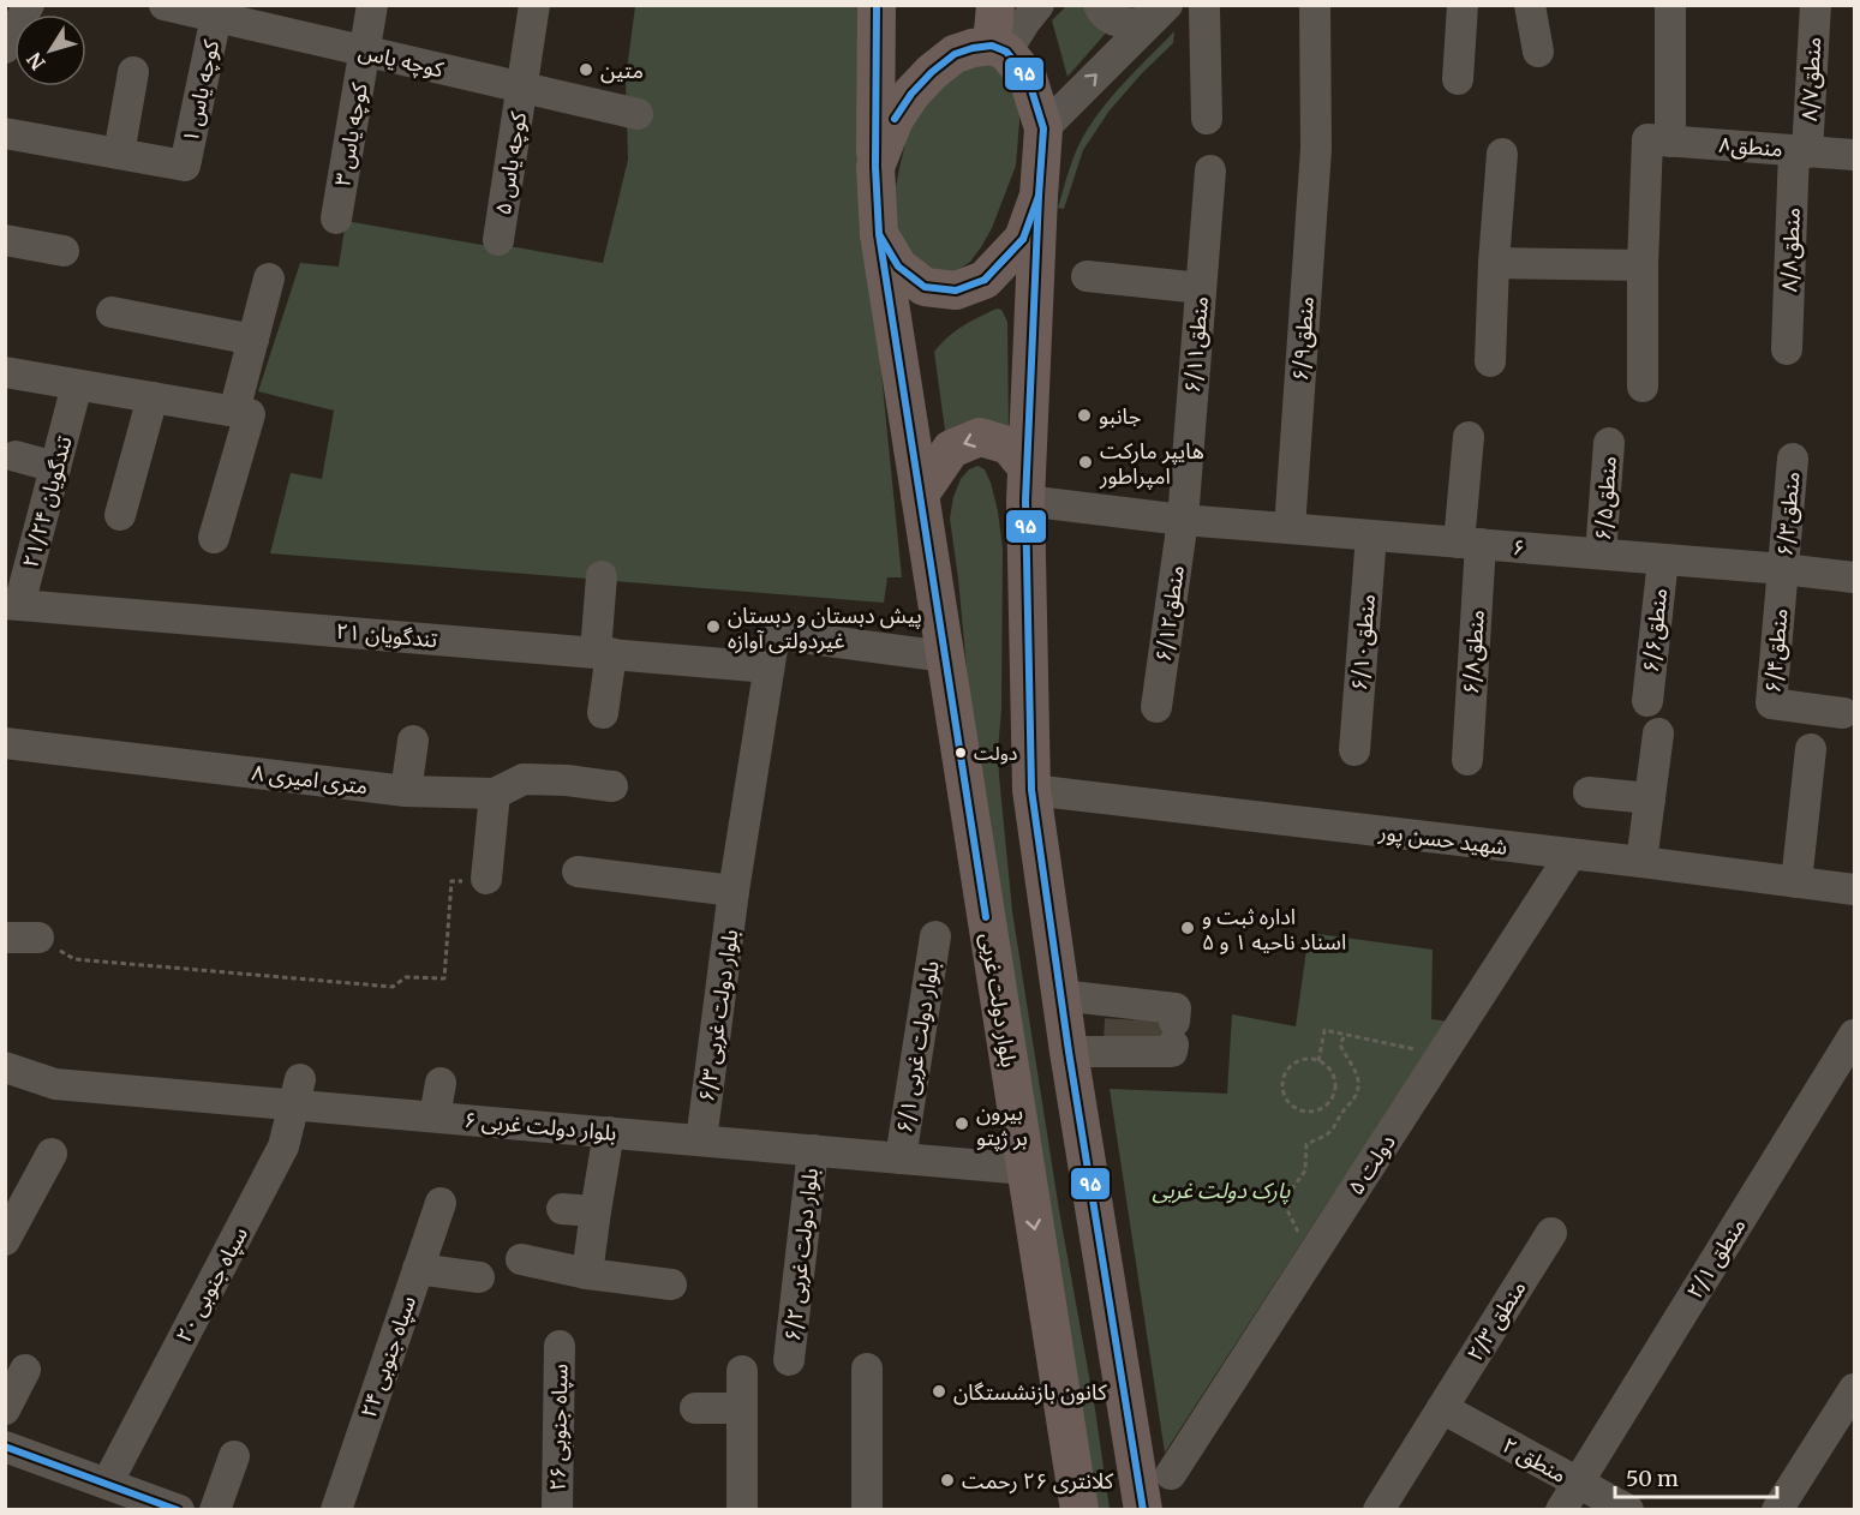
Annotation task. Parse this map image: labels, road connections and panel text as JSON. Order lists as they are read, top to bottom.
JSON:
{
  "streets": {
    "main road": ["بلوار دولت غربی"],
    "street": [
      "کوچه یاس",
      "منطق۸/۷",
      "کوچه یاس ۱",
      "کوچه یاس ۳",
      "منطق۸",
      "کوچه یاس ۵",
      "منطق۸/۸",
      "منطق۶/۹",
      "منطق۶/۱۱",
      "منطق۶/۵",
      "۲۱/۲۴ تندگویان",
      "منطق۶/۳",
      "۶",
      "منطق۶/۱۲",
      "منطق۶/۶",
      "۲۱ تندگویان",
      "منطق۶/۱۰",
      "منطق۶/۴",
      "منطق۶/۸",
      "۸ متری امیری",
      "شهید حسن پور",
      "بلوار دولت غربی ۶/۳",
      "بلوار دولت غربی ۶/۱",
      "بلوار دولت غربی ۶",
      "۵ دولت",
      "بلوار دولت غربی ۶/۲",
      "منطق ۲/۱",
      "۲۰ سپاه جنوبی",
      "منطق ۲/۳",
      "۲۴ سپاه جنوبی",
      "۲۶ سپاه جنوبی",
      "منطق ۲"
    ]
  },
  "crossings": [
    ["کوچه یاس", "کوچه یاس ۱"],
    ["کوچه یاس", "کوچه یاس ۳"],
    ["کوچه یاس", "کوچه یاس ۵"],
    ["منطق۸/۷", "منطق۸"],
    ["منطق۸/۷", "منطق۸/۸"],
    ["منطق۸", "منطق۸/۸"],
    ["منطق۶/۹", "۶"],
    ["منطق۶/۱۱", "۶"],
    ["منطق۶/۱۱", "منطق۶/۱۲"],
    ["منطق۶/۵", "۶"],
    ["۲۱/۲۴ تندگویان", "۲۱ تندگویان"],
    ["منطق۶/۳", "۶"],
    ["منطق۶/۳", "منطق۶/۴"],
    ["۶", "منطق۶/۱۲"],
    ["۶", "منطق۶/۶"],
    ["۶", "منطق۶/۱۰"],
    ["۶", "منطق۶/۴"],
    ["۶", "منطق۶/۸"],
    ["۲۱ تندگویان", "بلوار دولت غربی ۶/۳"],
    ["شهید حسن پور", "۵ دولت"],
    ["بلوار دولت غربی", "بلوار دولت غربی ۶/۳"],
    ["بلوار دولت غربی", "بلوار دولت غربی ۶"],
    ["بلوار دولت غربی ۶/۳", "بلوار دولت غربی ۶"],
    ["بلوار دولت غربی ۶/۱", "بلوار دولت غربی ۶"],
    ["بلوار دولت غربی ۶", "بلوار دولت غربی ۶/۲"],
    ["بلوار دولت غربی ۶", "۲۰ سپاه جنوبی"],
    ["منطق ۲/۱", "منطق ۲"],
    ["منطق ۲/۳", "منطق ۲"]
  ],
  "parks": ["پارک دولت غربی"],
  "places": [
    "متین",
    "جانبو",
    "هایپر مارکت امپراطور",
    "پیش دبستان و دبستان غیردولتی آوازه",
    "دولت",
    "اداره ثبت و اسناد ناحیه ۱ و ۵",
    "بیرون بر ژپتو",
    "کانون بازنشستگان",
    "کلانتری ۲۶ رحمت"
  ],
  "lines": ["transit line ۹۵"],
  "scale_bar": "50 m",
  "north": "bottom left"
}
